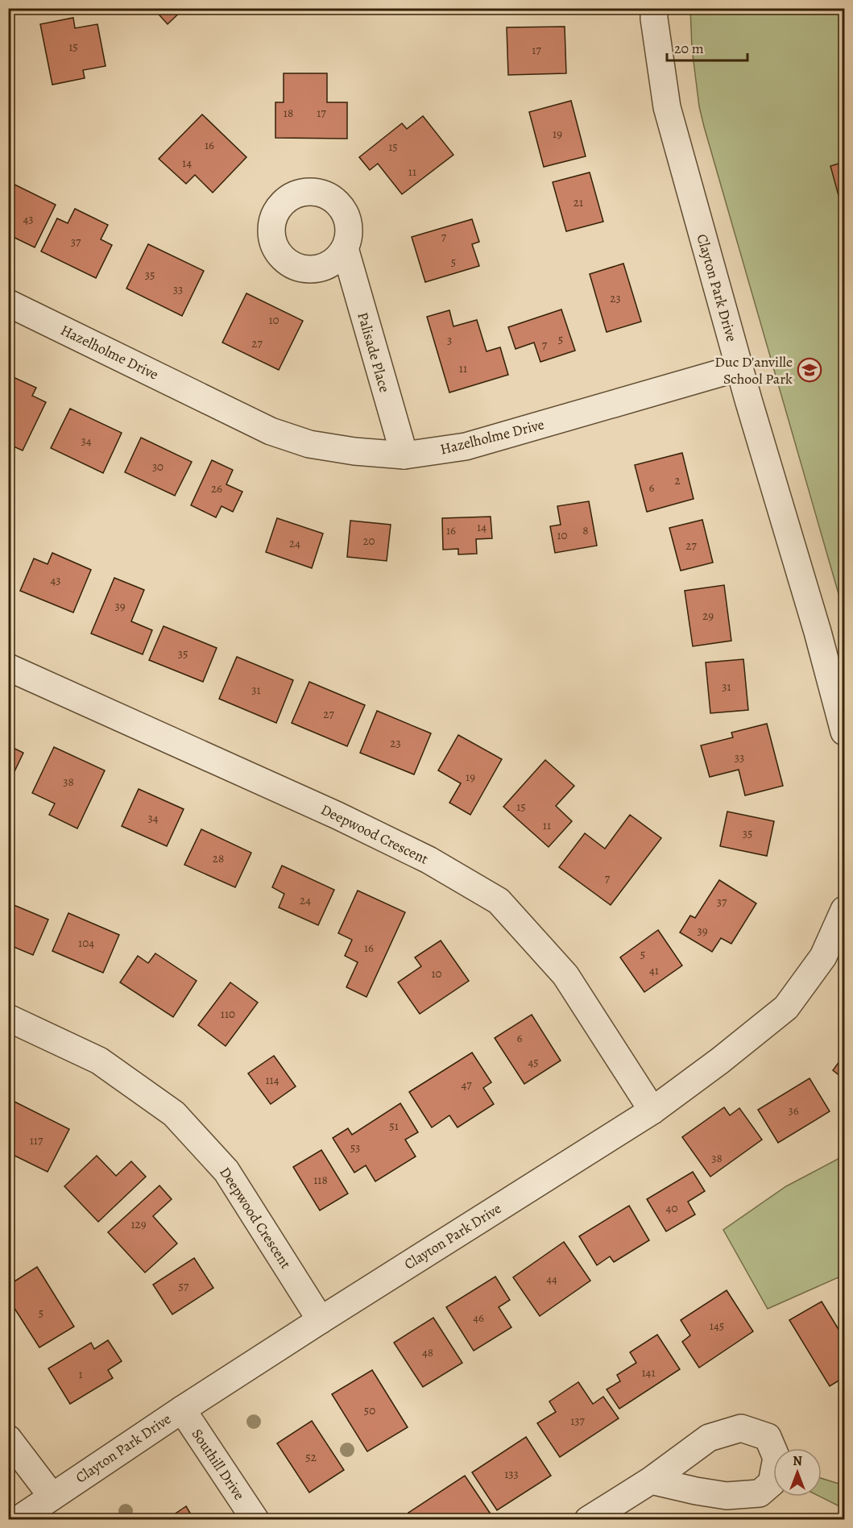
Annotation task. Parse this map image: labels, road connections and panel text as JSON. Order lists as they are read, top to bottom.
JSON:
{
  "streets": {
    "street": [
      "Clayton Park Drive",
      "Hazelholme Drive",
      "Palisade Place",
      "Deepwood Crescent",
      "Southill Drive"
    ]
  },
  "crossings": [
    ["Clayton Park Drive", "Hazelholme Drive"],
    ["Clayton Park Drive", "Deepwood Crescent"],
    ["Clayton Park Drive", "Southill Drive"],
    ["Hazelholme Drive", "Palisade Place"]
  ],
  "places": {
    "school or university": ["Duc D'anville School Park"]
  },
  "house_numbers": [
    "15",
    "17",
    "18",
    "17",
    "19",
    "16",
    "15",
    "14",
    "11",
    "21",
    "43",
    "7",
    "37",
    "5",
    "35",
    "33",
    "23",
    "10",
    "5",
    "3",
    "27",
    "7",
    "11",
    "34",
    "30",
    "2",
    "6",
    "26",
    "14",
    "16",
    "8",
    "10",
    "20",
    "24",
    "27",
    "43",
    "39",
    "29",
    "35",
    "31",
    "31",
    "27",
    "23",
    "33",
    "19",
    "38",
    "15",
    "34",
    "11",
    "35",
    "28",
    "7",
    "24",
    "37",
    "39",
    "104",
    "16",
    "5",
    "41",
    "10",
    "110",
    "6",
    "45",
    "114",
    "47",
    "36",
    "51",
    "117",
    "53",
    "38",
    "118",
    "40",
    "129",
    "44",
    "57",
    "5",
    "46",
    "145",
    "48",
    "141",
    "1",
    "50",
    "137",
    "52",
    "133"
  ],
  "scale_bar": "20 m",
  "north": "top"
}
